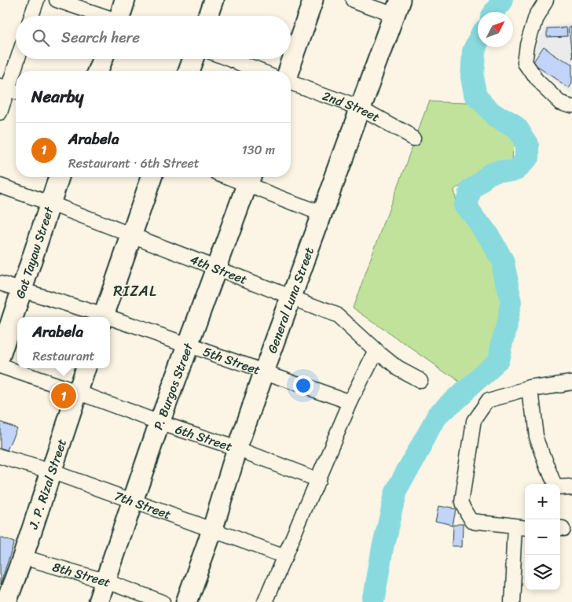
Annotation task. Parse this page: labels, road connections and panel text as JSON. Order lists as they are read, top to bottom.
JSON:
{
  "streets": {
    "street": [
      "2nd Street",
      "Gat Tayaw Street",
      "4th Street",
      "General Luna Street",
      "5th Street",
      "P. Burgos Street",
      "6th Street",
      "J. P. Rizal Street",
      "7th Street",
      "8th Street"
    ]
  },
  "crossings": [
    ["2nd Street", "General Luna Street"],
    ["Gat Tayaw Street", "4th Street"],
    ["Gat Tayaw Street", "5th Street"],
    ["4th Street", "General Luna Street"],
    ["4th Street", "P. Burgos Street"],
    ["General Luna Street", "5th Street"],
    ["General Luna Street", "6th Street"],
    ["General Luna Street", "7th Street"],
    ["5th Street", "P. Burgos Street"],
    ["P. Burgos Street", "6th Street"],
    ["P. Burgos Street", "7th Street"],
    ["P. Burgos Street", "8th Street"],
    ["6th Street", "J. P. Rizal Street"],
    ["J. P. Rizal Street", "7th Street"],
    ["J. P. Rizal Street", "8th Street"]
  ],
  "districts": ["RIZAL"],
  "north": "top right",
  "page": {
    "search": "Search here",
    "heading": "Nearby",
    "list": [
      {
        "mark": "1",
        "name": "Arabela",
        "note": "Restaurant · 6th Street",
        "value": "130 m"
      }
    ],
    "popup": ["Arabela", "Restaurant"],
    "pins": "1",
    "map_buttons": ["+", "−"]
  }
}
